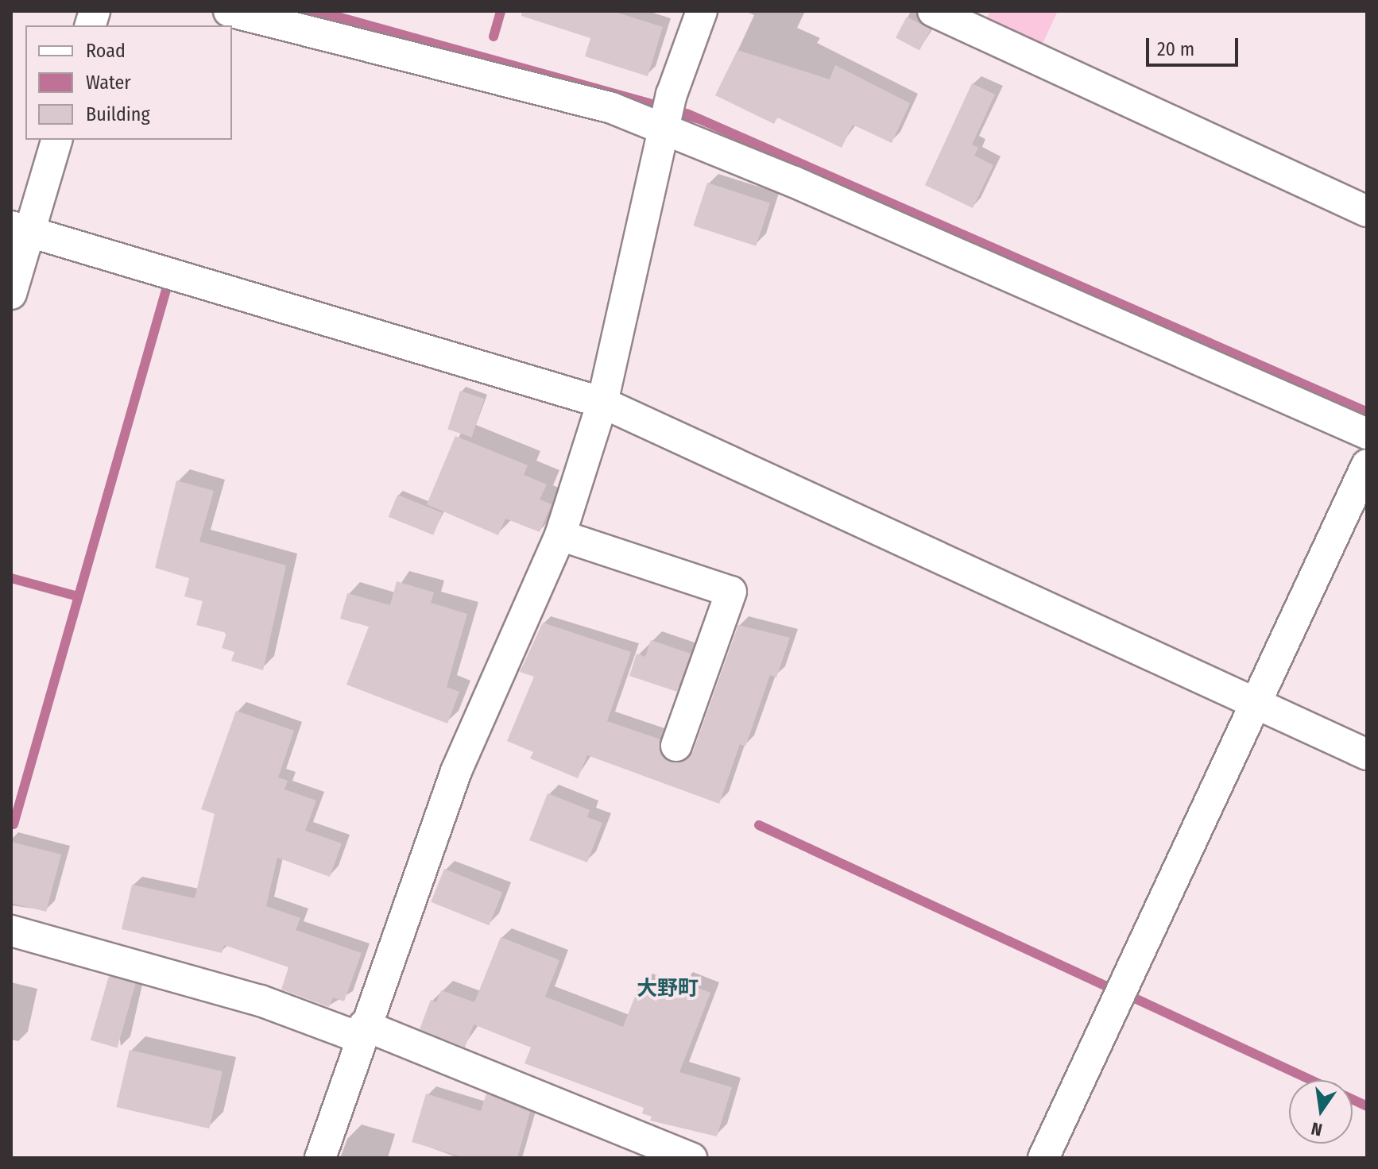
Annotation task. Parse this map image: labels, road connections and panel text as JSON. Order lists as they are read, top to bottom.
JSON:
{
  "districts": ["大野町"],
  "legend": ["Road", "Water", "Building"],
  "scale_bar": "20 m",
  "north": "bottom"
}
